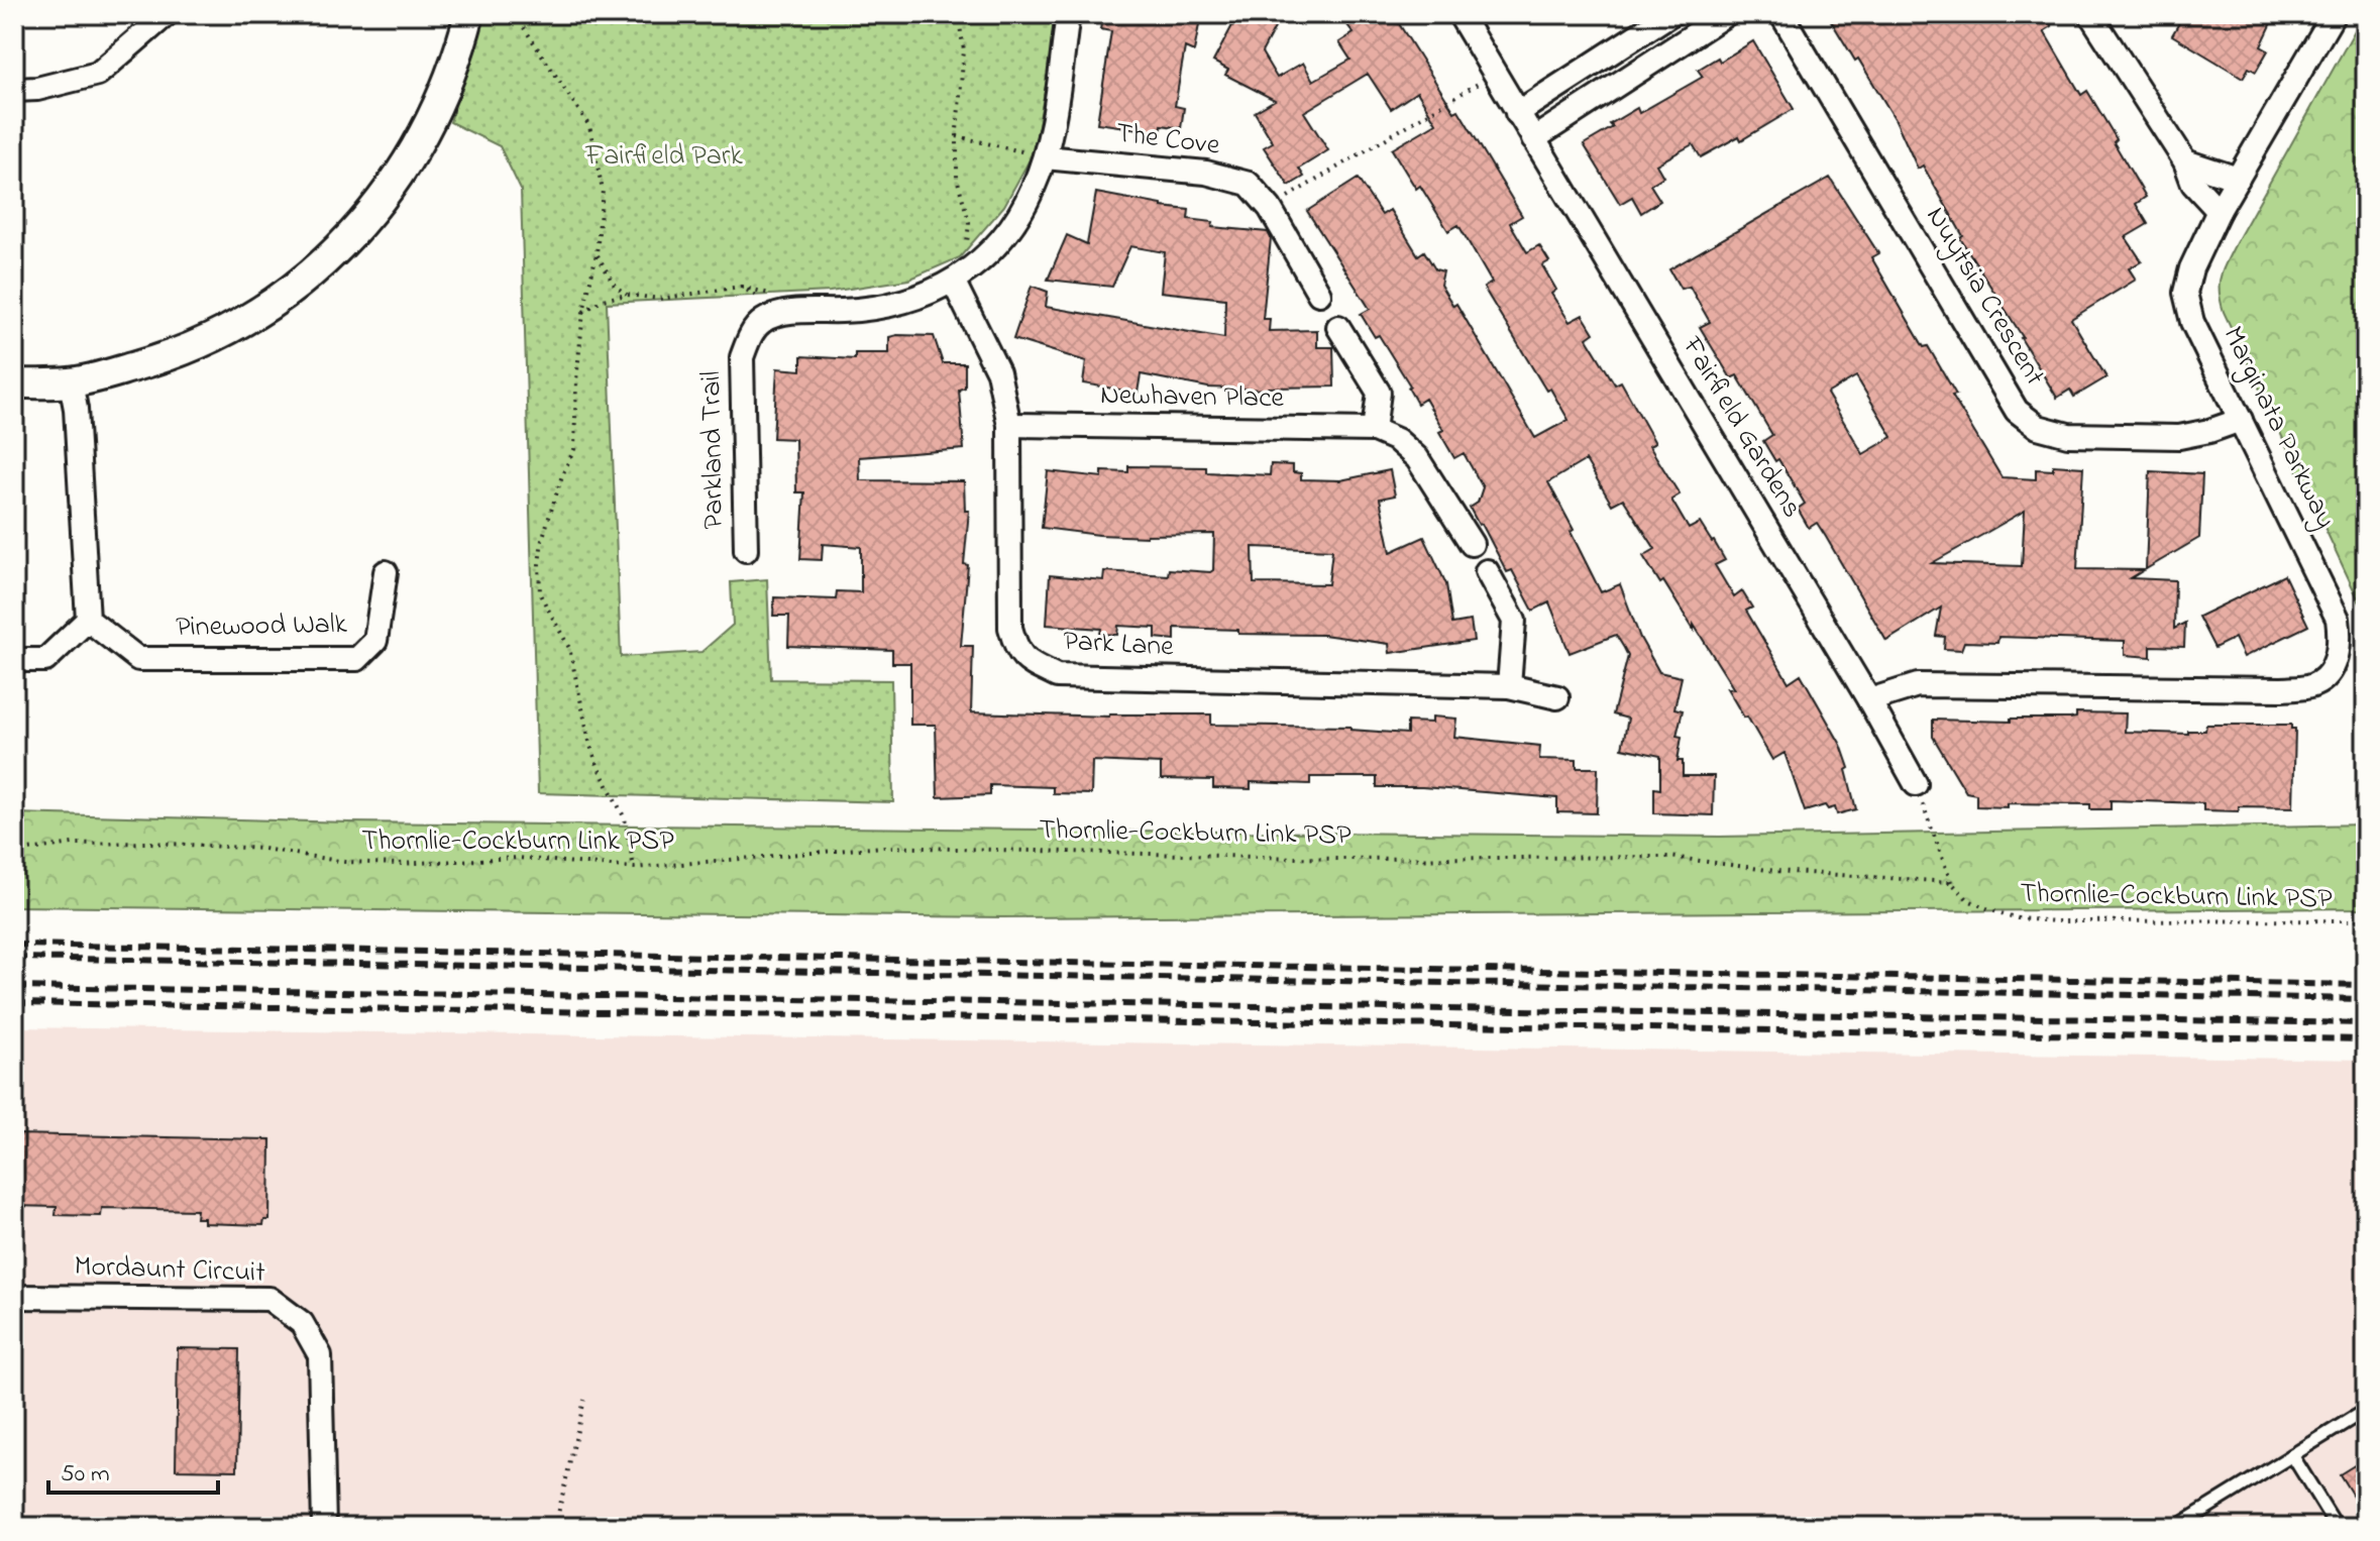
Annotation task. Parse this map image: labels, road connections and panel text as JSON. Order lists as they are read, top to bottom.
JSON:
{
  "streets": {
    "street": [
      "The Cove",
      "Nuytsia Crescent",
      "Newhaven Place",
      "Fairfield Gardens",
      "Marginata Parkway",
      "Parkland Trail",
      "Pinewood Walk",
      "Park Lane",
      "Mordaunt Circuit"
    ],
    "path": ["Thornlie-Cockburn Link PSP"]
  },
  "crossings": [
    ["The Cove", "Parkland Trail"],
    ["Nuytsia Crescent", "Marginata Parkway"],
    ["Newhaven Place", "Park Lane"],
    ["Fairfield Gardens", "Marginata Parkway"],
    ["Parkland Trail", "Park Lane"]
  ],
  "parks": ["Fairfield Park"],
  "scale_bar": "50 m"
}
